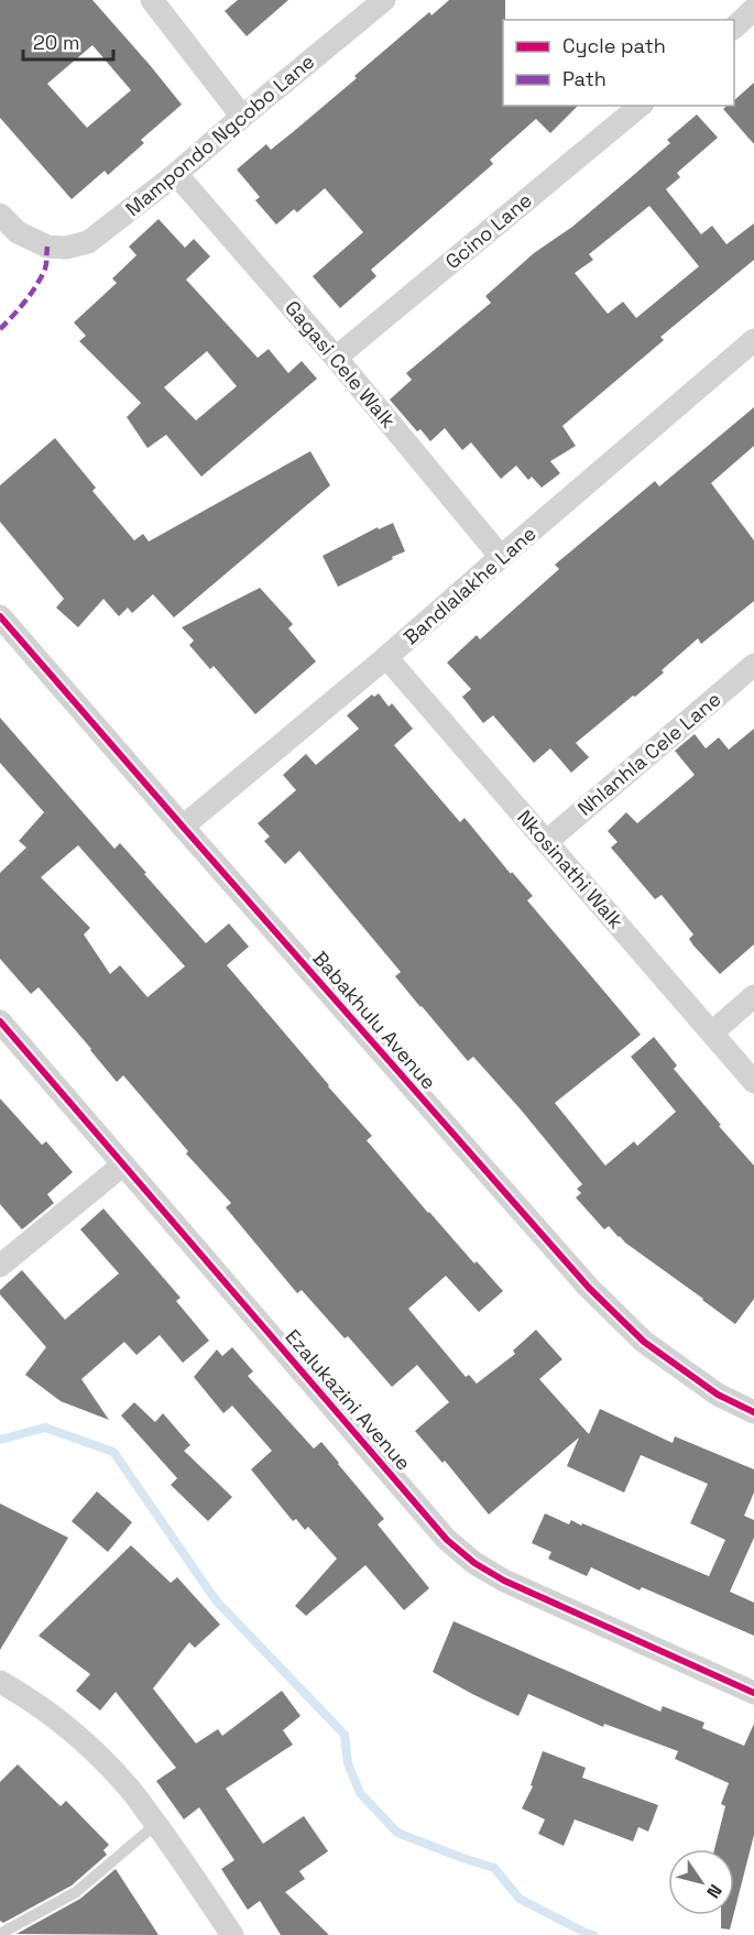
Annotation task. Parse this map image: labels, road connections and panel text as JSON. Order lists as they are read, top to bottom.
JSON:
{
  "streets": {
    "street": [
      "Mampondo Ngcobo Lane",
      "Gcino Lane",
      "Gagasi Cele Walk",
      "Bandlalakhe Lane",
      "Nhlanhla Cele Lane",
      "Nkosinathi Walk",
      "Babakhulu Avenue",
      "Ezalukazini Avenue"
    ]
  },
  "crossings": [
    ["Mampondo Ngcobo Lane", "Gagasi Cele Walk"],
    ["Gcino Lane", "Gagasi Cele Walk"],
    ["Gagasi Cele Walk", "Bandlalakhe Lane"],
    ["Bandlalakhe Lane", "Nkosinathi Walk"],
    ["Bandlalakhe Lane", "Babakhulu Avenue"],
    ["Nhlanhla Cele Lane", "Nkosinathi Walk"]
  ],
  "legend": ["Cycle path", "Path"],
  "scale_bar": "20 m",
  "north": "bottom right"
}
